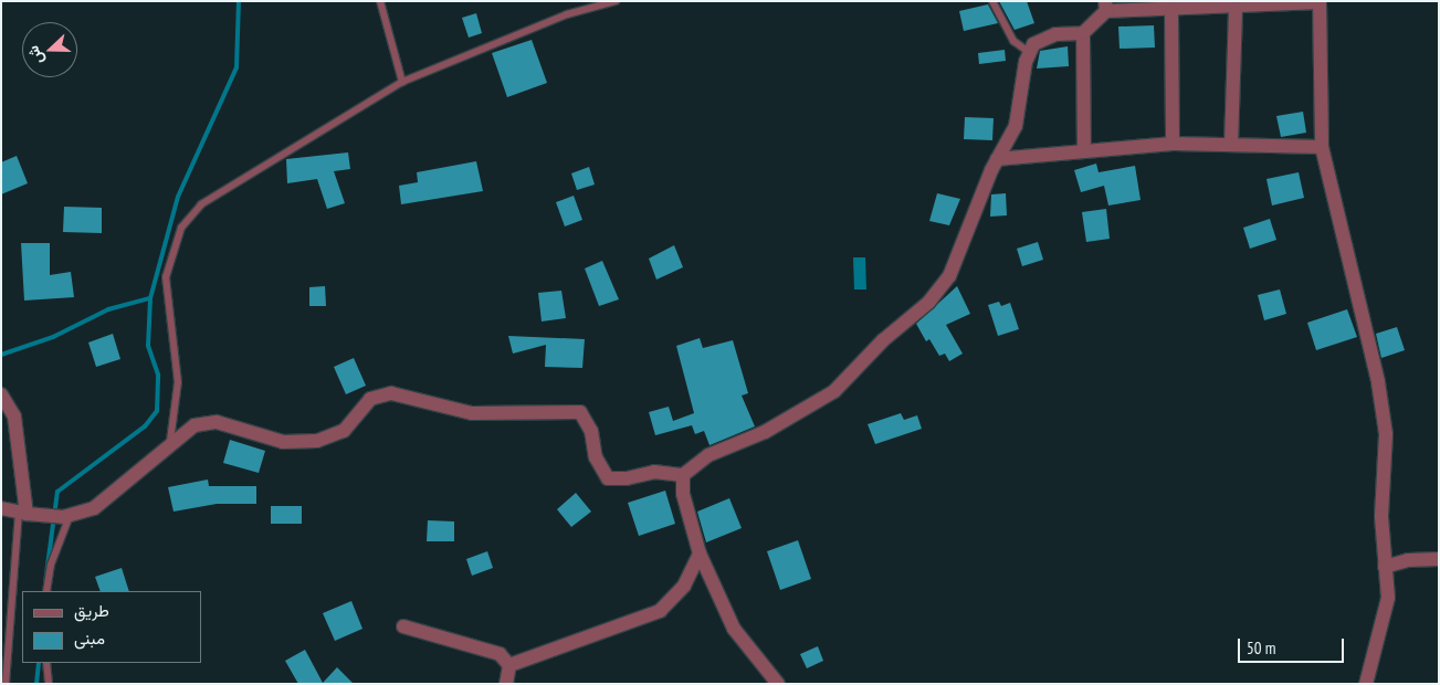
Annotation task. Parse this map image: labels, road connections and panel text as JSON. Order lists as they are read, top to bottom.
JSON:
{
  "legend": ["طريق", "مبنى"],
  "scale_bar": "50 m",
  "north": "left"
}
